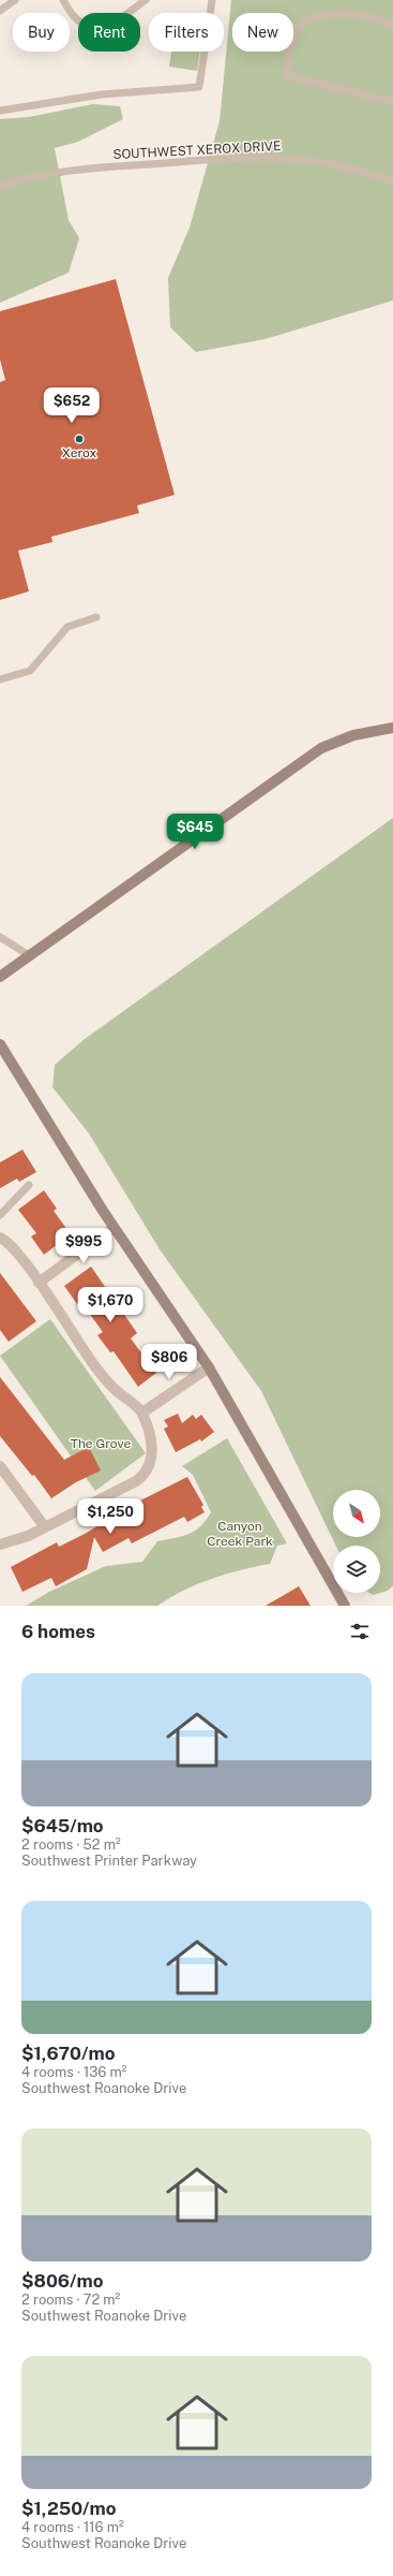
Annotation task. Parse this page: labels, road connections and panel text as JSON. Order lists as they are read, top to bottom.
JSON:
{
  "streets": {
    "lane": ["SOUTHWEST XEROX DRIVE"]
  },
  "parks": ["The Grove", "Canyon Creek Park"],
  "places": ["Xerox"],
  "north": "bottom right",
  "page": {
    "chip": [
      "Buy",
      "Rent",
      "Filters",
      "New"
    ],
    "price": [
      "$652",
      "$645",
      "$995",
      "$1,670",
      "$806",
      "$1,250"
    ],
    "heading": "6 homes",
    "list": [
      {
        "name": "$645/mo",
        "note": "2 rooms · 52 m² · Southwest Printer Parkway"
      },
      {
        "name": "$1,670/mo",
        "note": "4 rooms · 136 m² · Southwest Roanoke Drive"
      },
      {
        "name": "$806/mo",
        "note": "2 rooms · 72 m² · Southwest Roanoke Drive"
      },
      {
        "name": "$1,250/mo",
        "note": "4 rooms · 116 m² · Southwest Roanoke Drive"
      }
    ]
  }
}
